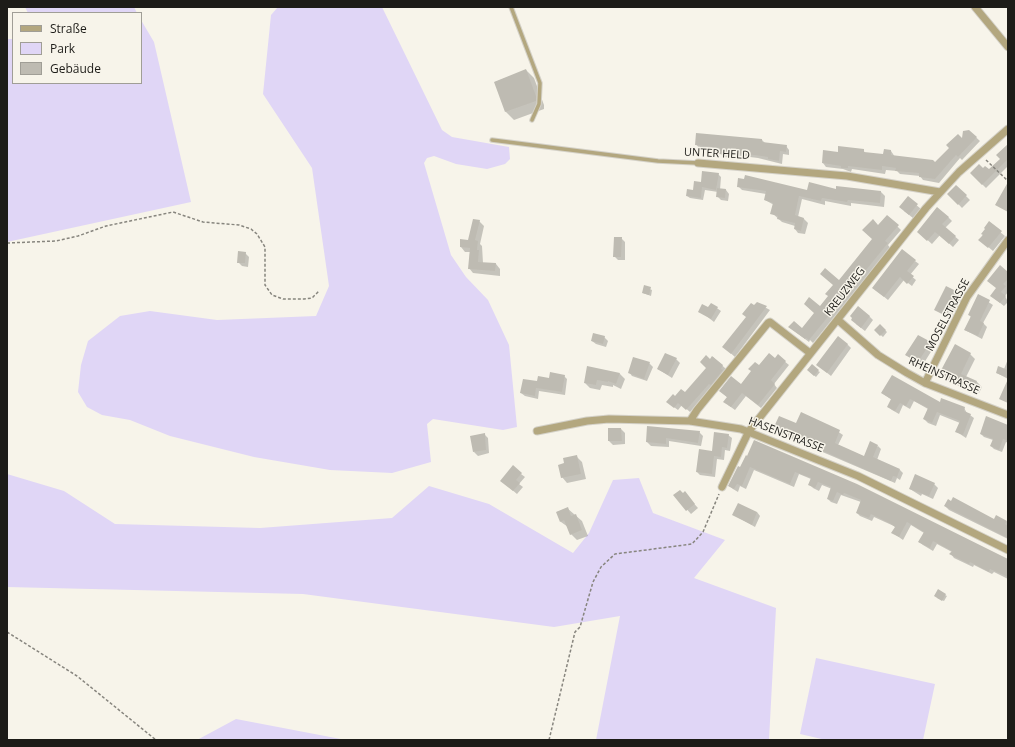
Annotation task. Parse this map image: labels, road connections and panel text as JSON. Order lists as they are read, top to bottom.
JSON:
{
  "streets": {
    "street": [
      "UNTER HELD",
      "KREUZWEG",
      "MOSELSTRASSE",
      "RHEINSTRASSE",
      "HASENSTRASSE"
    ]
  },
  "crossings": [
    ["UNTER HELD", "KREUZWEG"],
    ["KREUZWEG", "RHEINSTRASSE"],
    ["KREUZWEG", "HASENSTRASSE"],
    ["MOSELSTRASSE", "RHEINSTRASSE"]
  ],
  "legend": ["Straße", "Park", "Gebäude"]
}
